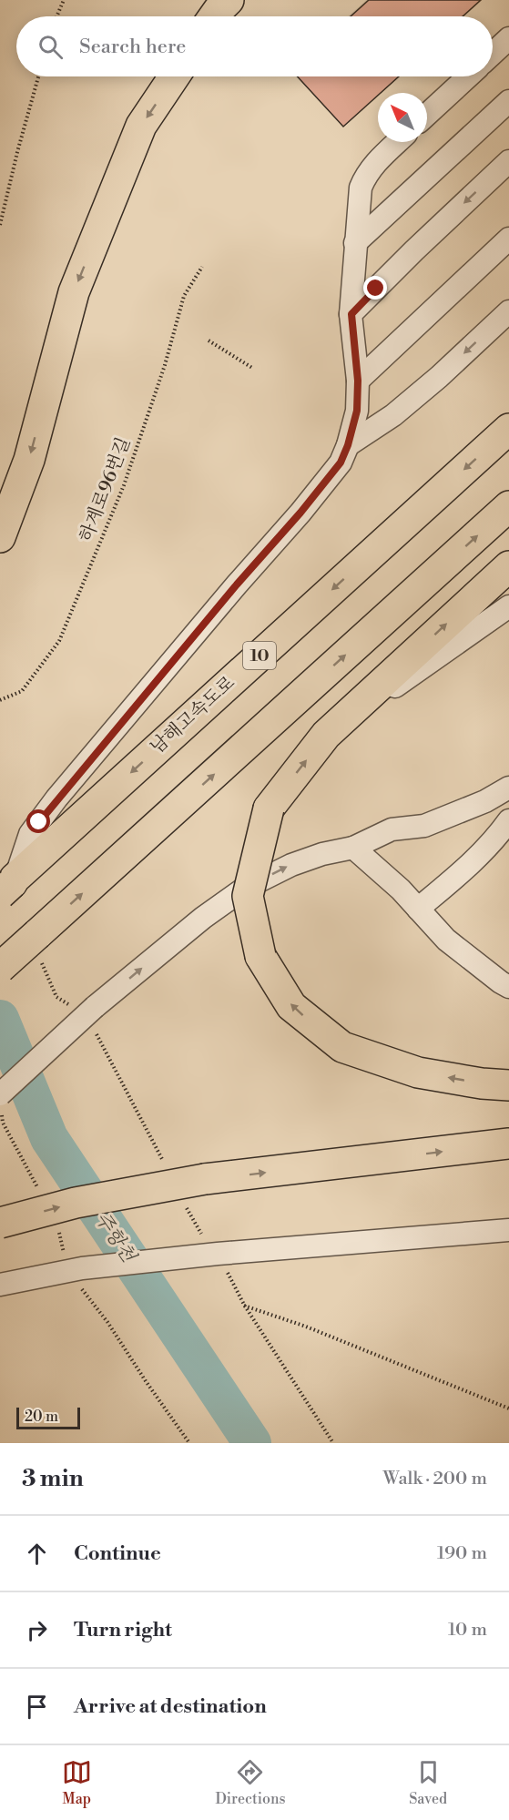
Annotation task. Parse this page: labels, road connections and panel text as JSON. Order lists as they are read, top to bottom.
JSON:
{
  "streets": {
    "highway": ["10", "남해고속도로"],
    "path": ["하계로96번길"]
  },
  "water": ["주항천"],
  "scale_bar": "20 m",
  "north": "top left",
  "page": {
    "search": "Search here",
    "scale": "20 m",
    "heading": ["3 min", "Walk · 200 m"],
    "list": [
      ["Continue", "190 m"],
      ["Turn right", "10 m"],
      "Arrive at destination"
    ],
    "nav": ["Map", "Directions", "Saved"]
  }
}
